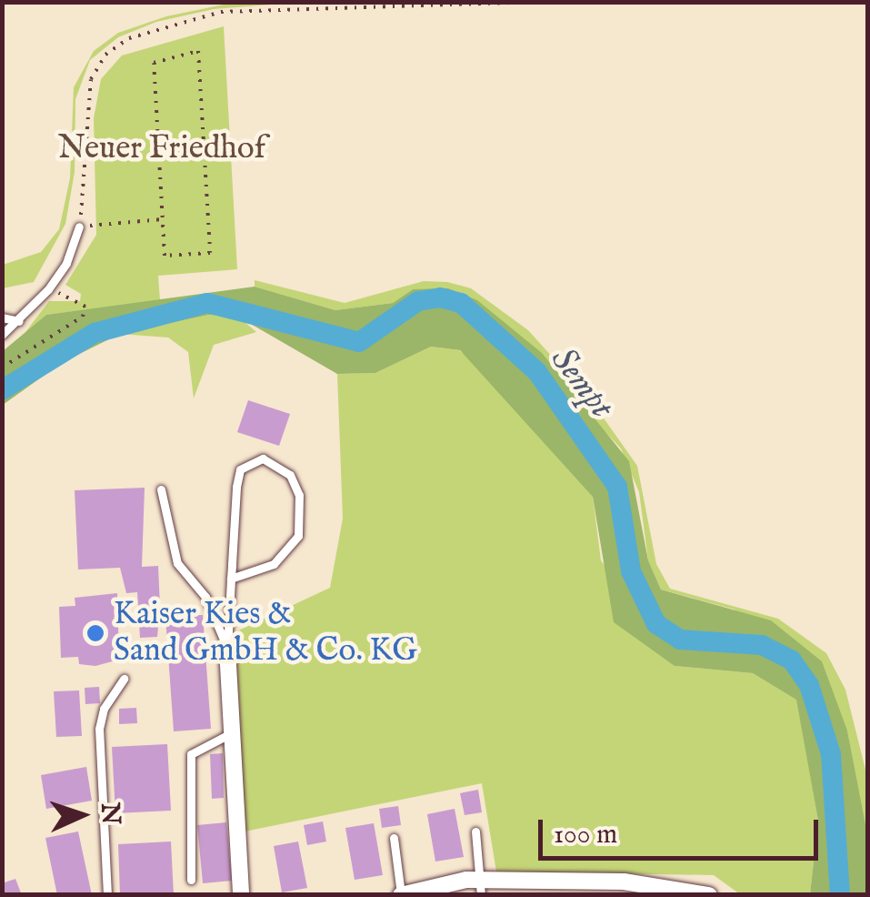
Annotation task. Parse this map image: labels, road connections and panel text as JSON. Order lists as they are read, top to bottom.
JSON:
{
  "water": ["Sempt"],
  "parks": ["Neuer Friedhof"],
  "places": ["Kaiser Kies & Sand GmbH & Co. KG"],
  "scale_bar": "100 m",
  "north": "right"
}
